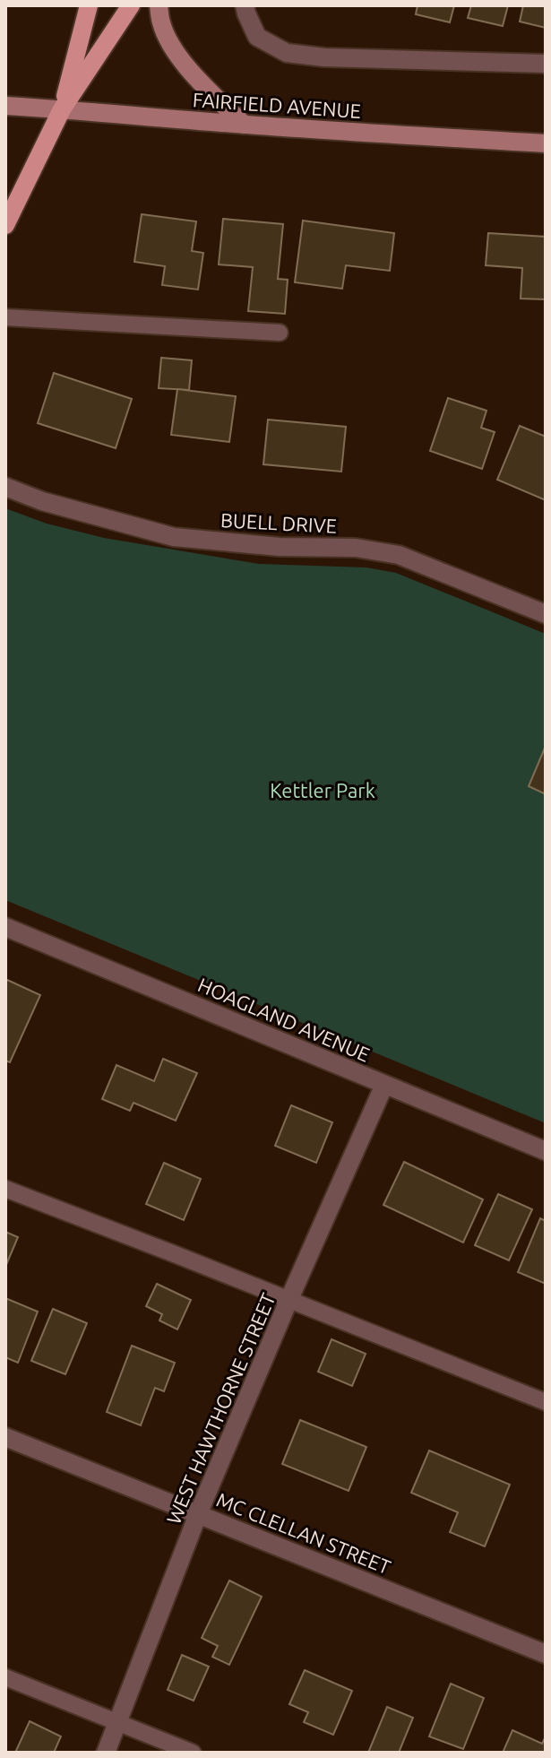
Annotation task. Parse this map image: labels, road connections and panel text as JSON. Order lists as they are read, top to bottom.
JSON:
{
  "streets": {
    "main road": ["FAIRFIELD AVENUE"],
    "street": [
      "BUELL DRIVE",
      "HOAGLAND AVENUE",
      "WEST HAWTHORNE STREET",
      "MC CLELLAN STREET"
    ]
  },
  "crossings": [
    ["HOAGLAND AVENUE", "WEST HAWTHORNE STREET"],
    ["WEST HAWTHORNE STREET", "MC CLELLAN STREET"]
  ],
  "parks": ["Kettler Park"]
}
